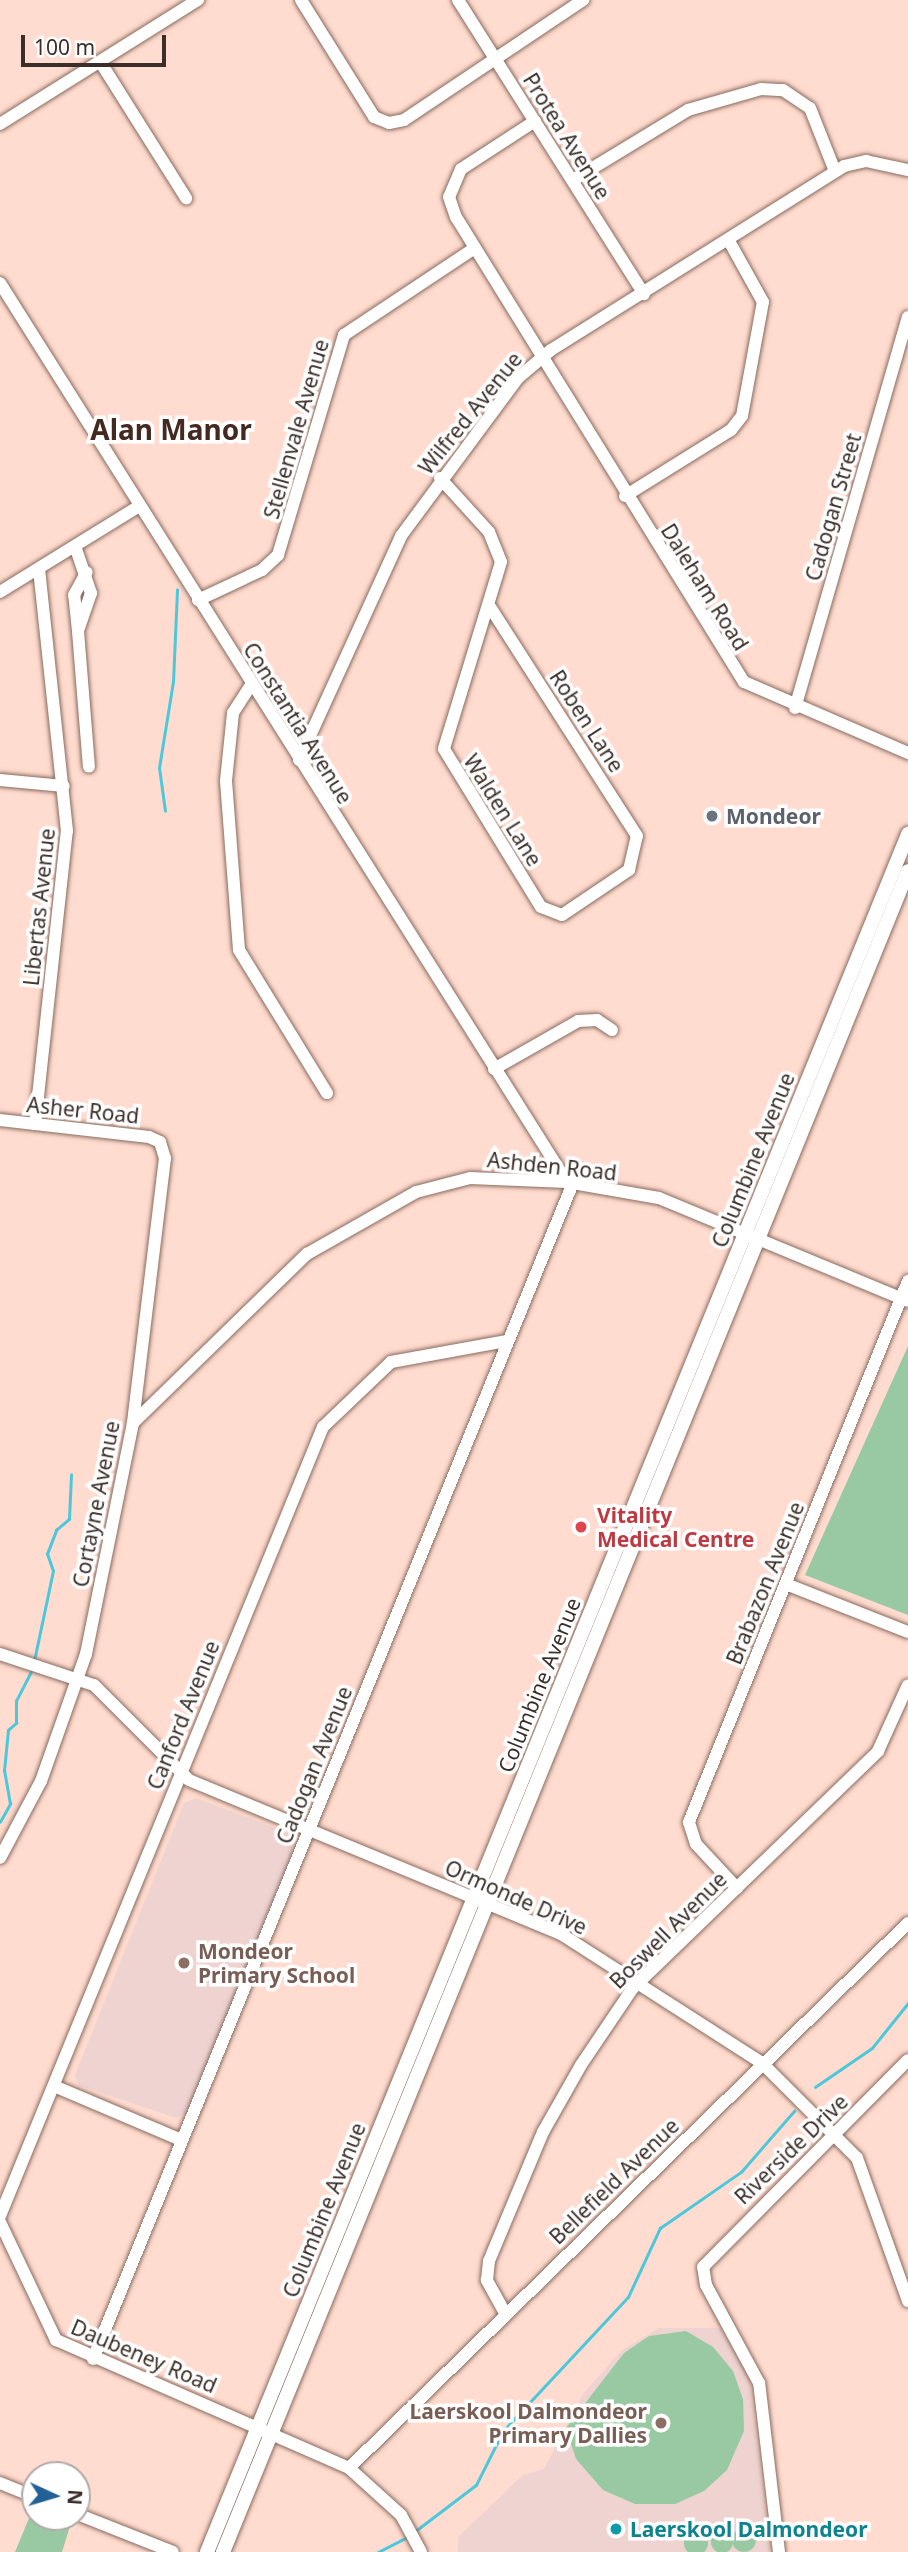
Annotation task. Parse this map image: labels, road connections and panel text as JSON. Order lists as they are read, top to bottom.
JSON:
{
  "streets": {
    "main road": ["Columbine Avenue"],
    "street": [
      "Protea Avenue",
      "Wilfred Avenue",
      "Stellenvale Avenue",
      "Cadogan Street",
      "Daleham Road",
      "Roben Lane",
      "Constantia Avenue",
      "Walden Lane",
      "Libertas Avenue",
      "Asher Road",
      "Ashden Road",
      "Cortayne Avenue",
      "Brabazon Avenue",
      "Canford Avenue",
      "Cadogan Avenue",
      "Ormonde Drive",
      "Boswell Avenue",
      "Riverside Drive",
      "Bellefield Avenue",
      "Daubeney Road"
    ]
  },
  "crossings": [
    ["Protea Avenue", "Wilfred Avenue"],
    ["Protea Avenue", "Daleham Road"],
    ["Wilfred Avenue", "Daleham Road"],
    ["Wilfred Avenue", "Constantia Avenue"],
    ["Wilfred Avenue", "Walden Lane"],
    ["Stellenvale Avenue", "Daleham Road"],
    ["Stellenvale Avenue", "Constantia Avenue"],
    ["Cadogan Street", "Daleham Road"],
    ["Roben Lane", "Walden Lane"],
    ["Constantia Avenue", "Ashden Road"],
    ["Constantia Avenue", "Cadogan Avenue"],
    ["Libertas Avenue", "Asher Road"],
    ["Asher Road", "Cortayne Avenue"],
    ["Columbine Avenue", "Ashden Road"],
    ["Columbine Avenue", "Ormonde Drive"],
    ["Columbine Avenue", "Daubeney Road"],
    ["Ashden Road", "Cortayne Avenue"],
    ["Ashden Road", "Brabazon Avenue"],
    ["Ashden Road", "Cadogan Avenue"],
    ["Cortayne Avenue", "Ormonde Drive"],
    ["Brabazon Avenue", "Boswell Avenue"],
    ["Canford Avenue", "Cadogan Avenue"],
    ["Canford Avenue", "Ormonde Drive"],
    ["Cadogan Avenue", "Ormonde Drive"],
    ["Cadogan Avenue", "Daubeney Road"],
    ["Ormonde Drive", "Boswell Avenue"],
    ["Ormonde Drive", "Riverside Drive"],
    ["Ormonde Drive", "Bellefield Avenue"],
    ["Boswell Avenue", "Bellefield Avenue"],
    ["Bellefield Avenue", "Daubeney Road"]
  ],
  "districts": ["Alan Manor"],
  "places": [
    "Mondeor",
    "Vitality Medical Centre",
    "Mondeor Primary School",
    "Laerskool Dalmondeor Primary Dallies",
    "Laerskool Dalmondeor"
  ],
  "scale_bar": "100 m",
  "north": "right"
}
